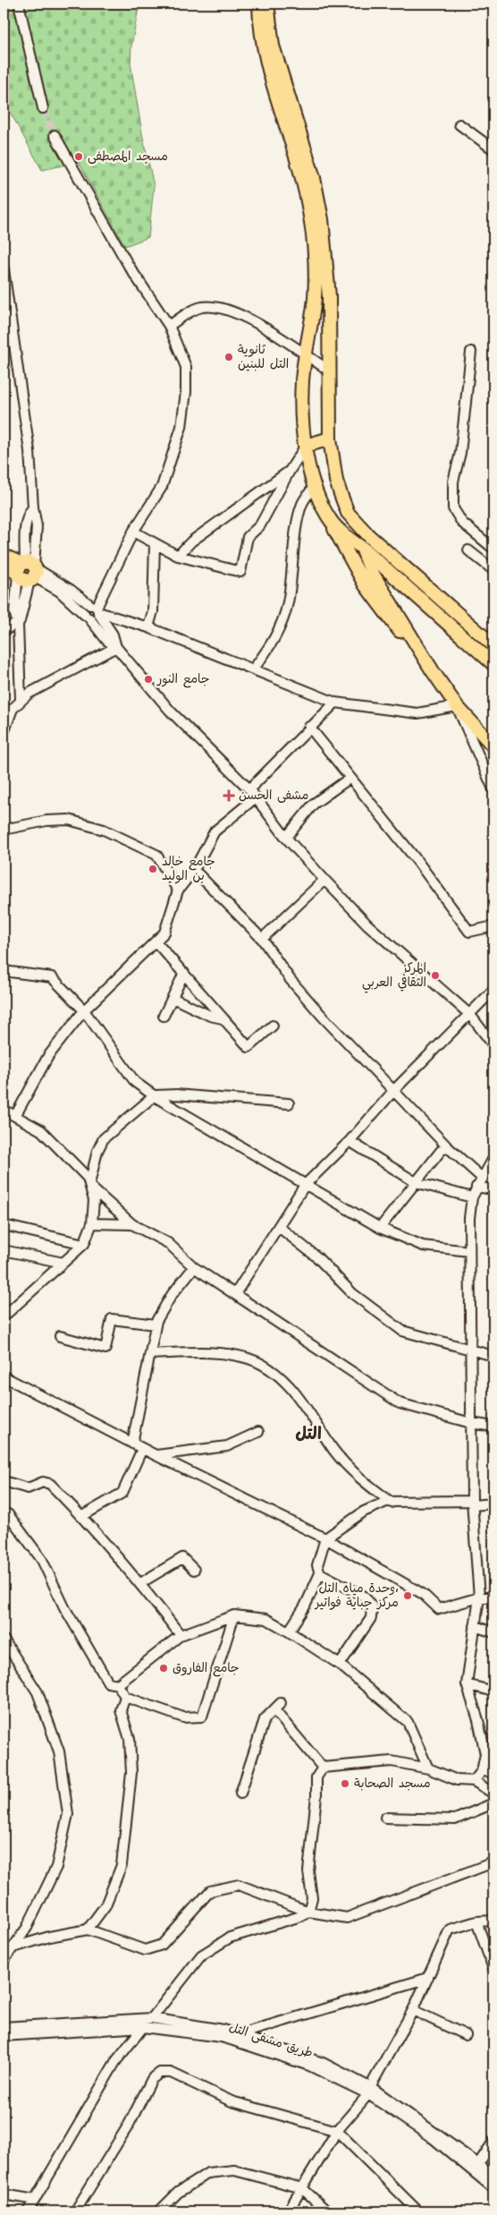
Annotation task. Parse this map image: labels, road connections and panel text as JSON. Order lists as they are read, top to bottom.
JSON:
{
  "streets": {
    "street": ["طريق مشفى التل"]
  },
  "districts": ["التل"],
  "places": {
    "other": [
      "مسجد المصطفى",
      "ثانوية التل للبنين",
      "جامع النور",
      "جامع خالد بن الوليد",
      "المركز الثقافي العربي",
      "وحدة مياه التل، مركز جباية فواتير",
      "جامع الفاروق",
      "مسجد الصحابة"
    ],
    "health": ["مشفى الحسن"]
  }
}
